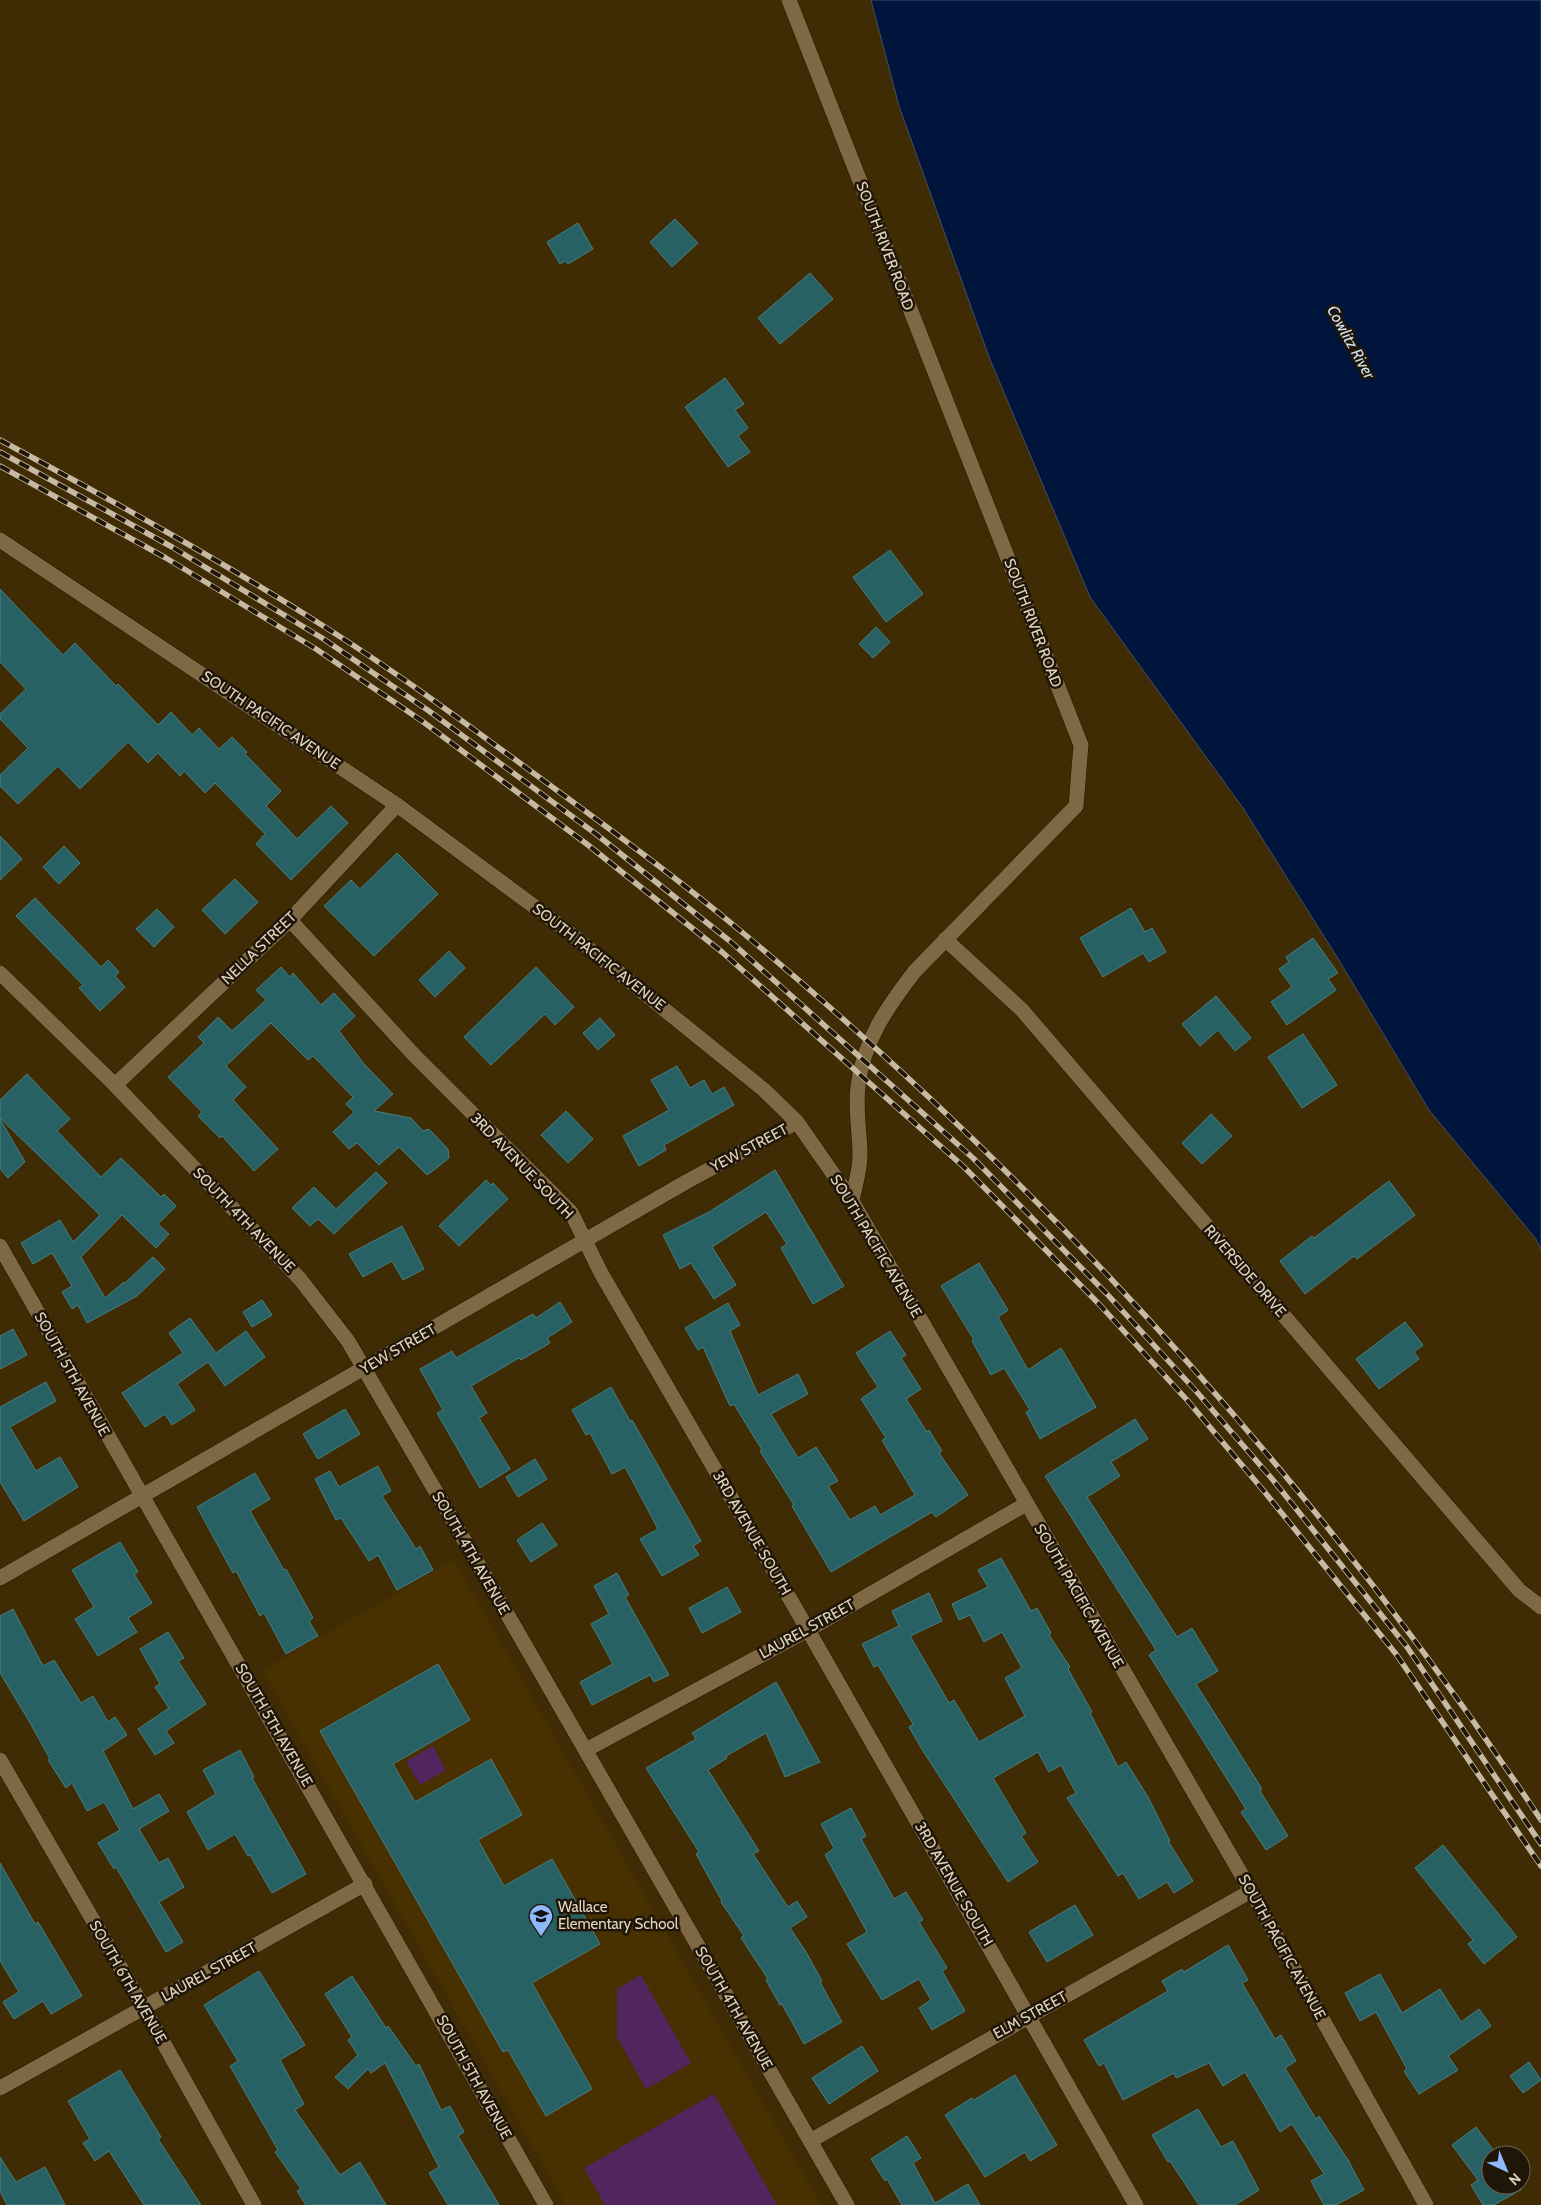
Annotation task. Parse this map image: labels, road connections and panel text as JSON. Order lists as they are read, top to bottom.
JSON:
{
  "streets": {
    "street": [
      "SOUTH RIVER ROAD",
      "SOUTH PACIFIC AVENUE",
      "NELLA STREET",
      "YEW STREET",
      "3RD AVENUE SOUTH",
      "SOUTH 4TH AVENUE",
      "RIVERSIDE DRIVE",
      "SOUTH 5TH AVENUE",
      "LAUREL STREET",
      "SOUTH 6TH AVENUE",
      "ELM STREET"
    ]
  },
  "crossings": [
    ["SOUTH RIVER ROAD", "SOUTH PACIFIC AVENUE"],
    ["SOUTH RIVER ROAD", "RIVERSIDE DRIVE"],
    ["SOUTH PACIFIC AVENUE", "NELLA STREET"],
    ["SOUTH PACIFIC AVENUE", "YEW STREET"],
    ["SOUTH PACIFIC AVENUE", "LAUREL STREET"],
    ["SOUTH PACIFIC AVENUE", "ELM STREET"],
    ["NELLA STREET", "3RD AVENUE SOUTH"],
    ["NELLA STREET", "SOUTH 4TH AVENUE"],
    ["YEW STREET", "3RD AVENUE SOUTH"],
    ["YEW STREET", "SOUTH 4TH AVENUE"],
    ["YEW STREET", "SOUTH 5TH AVENUE"],
    ["3RD AVENUE SOUTH", "LAUREL STREET"],
    ["3RD AVENUE SOUTH", "ELM STREET"],
    ["SOUTH 4TH AVENUE", "LAUREL STREET"],
    ["SOUTH 4TH AVENUE", "ELM STREET"],
    ["SOUTH 5TH AVENUE", "LAUREL STREET"],
    ["LAUREL STREET", "SOUTH 6TH AVENUE"]
  ],
  "water": ["Cowlitz River"],
  "places": {
    "school or university": ["Wallace Elementary School"]
  },
  "north": "bottom right"
}
